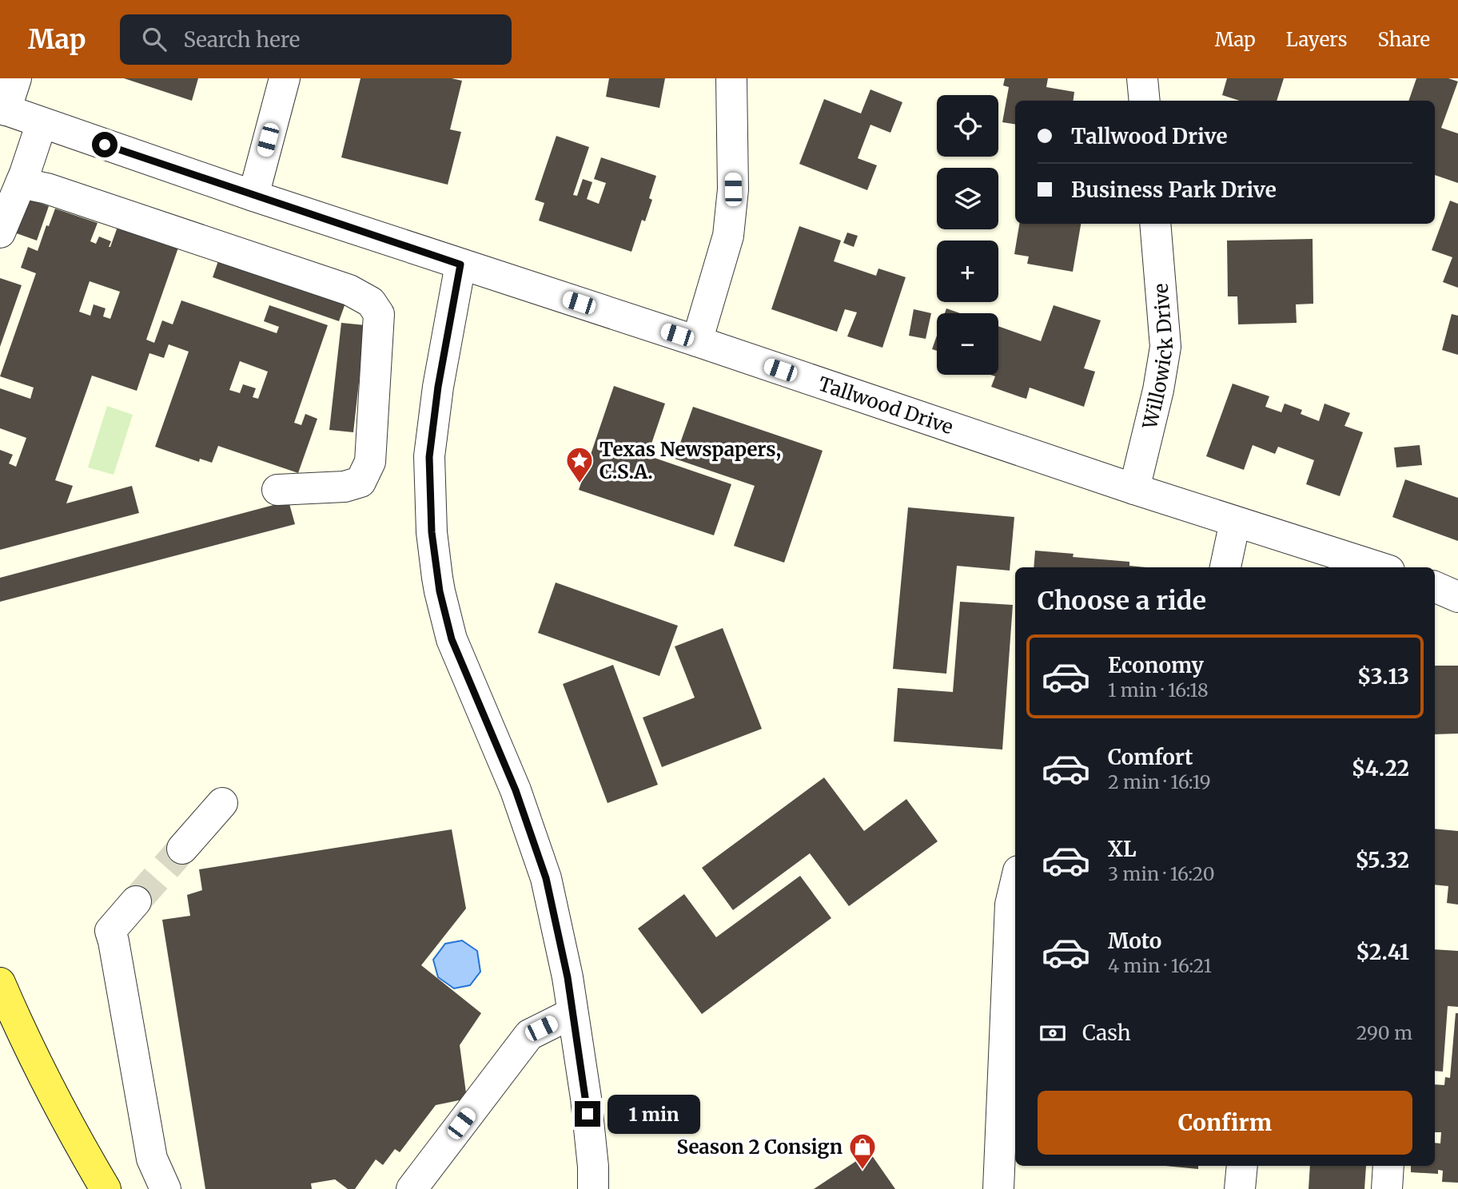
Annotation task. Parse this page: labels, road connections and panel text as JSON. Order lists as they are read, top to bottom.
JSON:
{
  "streets": {
    "street": ["Willowick Drive", "Tallwood Drive"]
  },
  "crossings": [
    ["Willowick Drive", "Tallwood Drive"]
  ],
  "places": {
    "place": ["Texas Newspapers, C.S.A."],
    "shop": ["Season 2 Consign"]
  },
  "page": {
    "header": "Map",
    "search": "Search here",
    "nav": ["Map", "Layers", "Share"],
    "map_buttons": ["+", "−"],
    "banner": ["Tallwood Drive", "Business Park Drive"],
    "heading": "Choose a ride",
    "list": [
      {
        "name": "Economy",
        "note": "1 min · 16:18",
        "value": "$3.13"
      },
      {
        "name": "Comfort",
        "note": "2 min · 16:19",
        "value": "$4.22"
      },
      {
        "name": "XL",
        "note": "3 min · 16:20",
        "value": "$5.32"
      },
      {
        "name": "Moto",
        "note": "4 min · 16:21",
        "value": "$2.41"
      }
    ],
    "pay": ["Cash", "290 m"],
    "buttons": "Confirm",
    "bubble": "1 min"
  }
}
